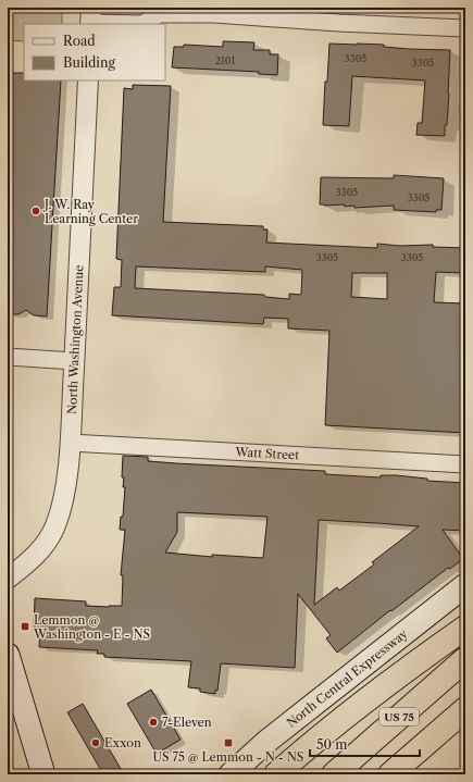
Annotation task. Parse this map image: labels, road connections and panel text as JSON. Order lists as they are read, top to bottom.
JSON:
{
  "streets": {
    "highway": ["US 75"],
    "main road": ["North Central Expressway"],
    "street": ["North Washington Avenue", "Watt Street"]
  },
  "crossings": [
    ["North Washington Avenue", "Watt Street"]
  ],
  "places": {
    "other": ["J. W. Ray Learning Center", "7-Eleven", "Exxon"],
    "transit": ["Lemmon @ Washington - E - NS", "US 75 @ Lemmon - N - NS"]
  },
  "house_numbers": [
    "3305",
    "2101",
    "3305",
    "3305",
    "3305",
    "3305",
    "3305"
  ],
  "legend": ["Road", "Building"],
  "scale_bar": "50 m"
}
